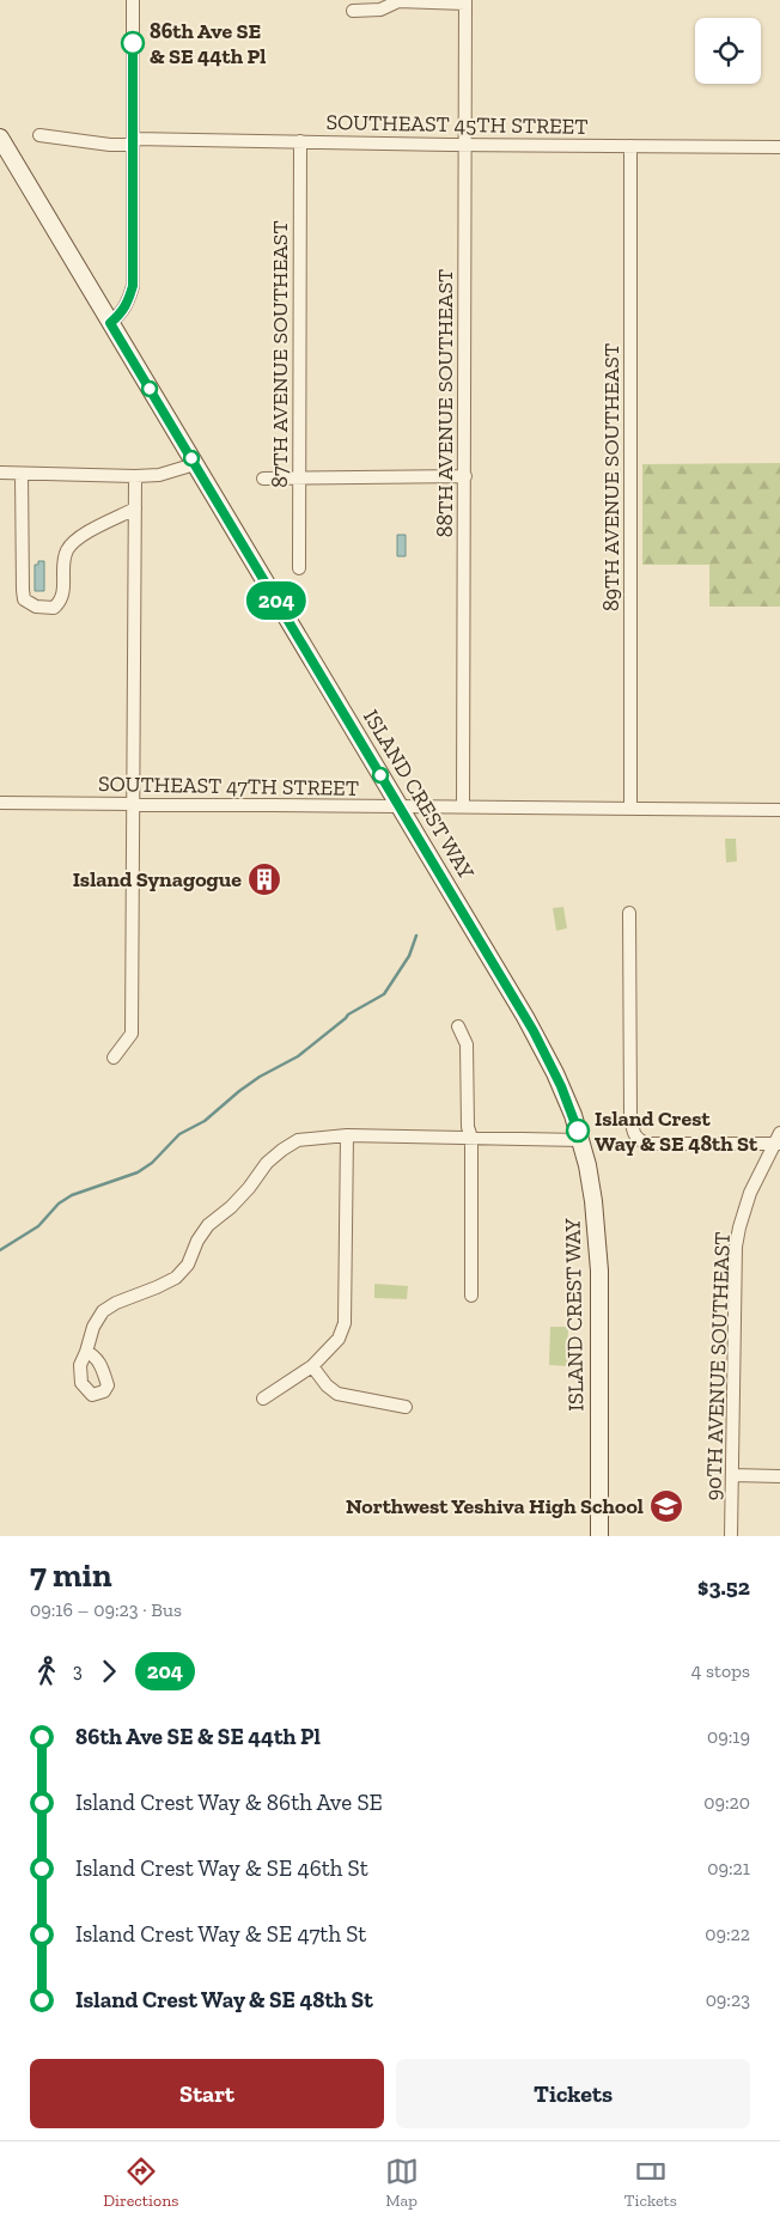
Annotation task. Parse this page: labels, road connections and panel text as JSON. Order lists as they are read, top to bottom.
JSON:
{
  "streets": {
    "main road": ["ISLAND CREST WAY"],
    "street": [
      "SOUTHEAST 45TH STREET",
      "87TH AVENUE SOUTHEAST",
      "88TH AVENUE SOUTHEAST",
      "89TH AVENUE SOUTHEAST",
      "SOUTHEAST 47TH STREET",
      "90TH AVENUE SOUTHEAST"
    ]
  },
  "crossings": [
    ["SOUTHEAST 45TH STREET", "87TH AVENUE SOUTHEAST"],
    ["SOUTHEAST 45TH STREET", "88TH AVENUE SOUTHEAST"],
    ["SOUTHEAST 45TH STREET", "89TH AVENUE SOUTHEAST"],
    ["88TH AVENUE SOUTHEAST", "SOUTHEAST 47TH STREET"],
    ["89TH AVENUE SOUTHEAST", "SOUTHEAST 47TH STREET"],
    ["SOUTHEAST 47TH STREET", "ISLAND CREST WAY"]
  ],
  "places": {
    "other": ["86th Ave SE & SE 44th Pl", "Island Crest Way & SE 48th St"],
    "building": ["Island Synagogue"],
    "school or university": ["Northwest Yeshiva High School"]
  },
  "lines": ["bus line 204"],
  "page": {
    "on_map": "204",
    "heading": ["7 min", "09:16 – 09:23 · Bus", "$3.52"],
    "legs": ["3", "204", "4 stops"],
    "list": [
      {
        "name": "86th Ave SE & SE 44th Pl",
        "value": "09:19"
      },
      {
        "name": "Island Crest Way & 86th Ave SE",
        "value": "09:20"
      },
      {
        "name": "Island Crest Way & SE 46th St",
        "value": "09:21"
      },
      {
        "name": "Island Crest Way & SE 47th St",
        "value": "09:22"
      },
      {
        "name": "Island Crest Way & SE 48th St",
        "value": "09:23"
      }
    ],
    "buttons": ["Start", "Tickets"],
    "tabs": ["Directions", "Map", "Tickets"]
  }
}
